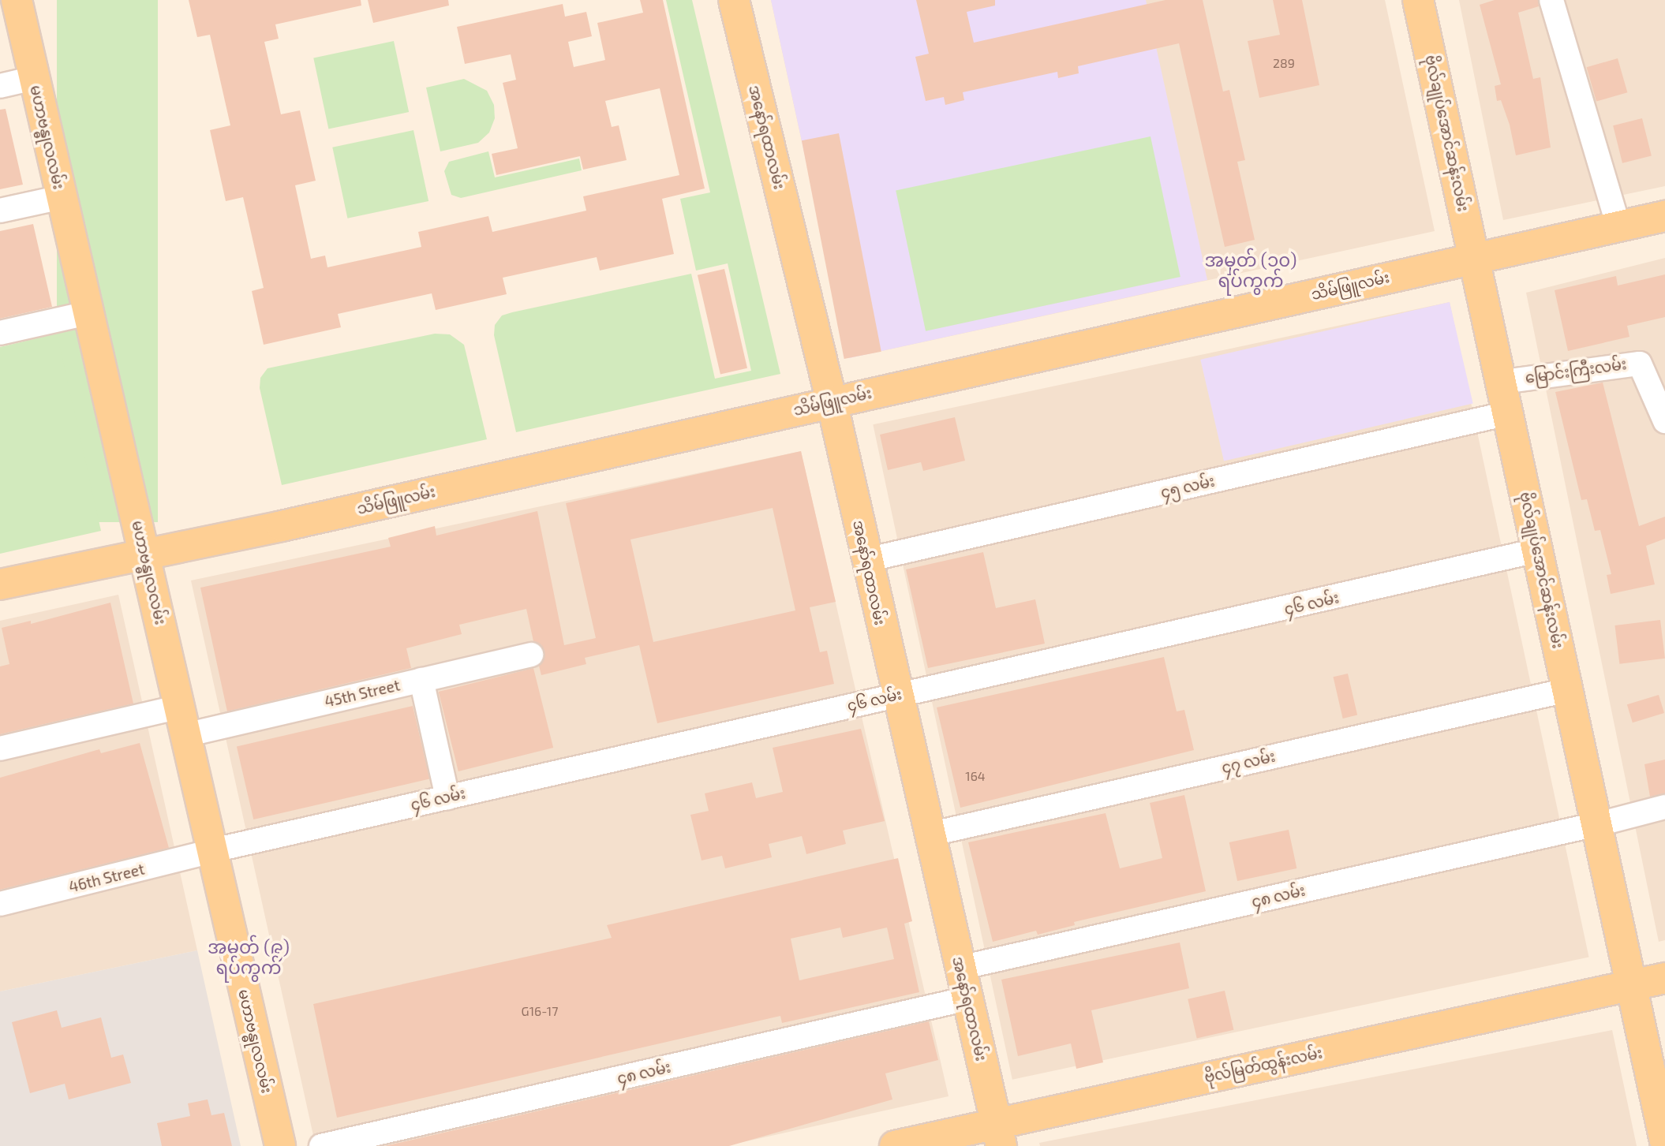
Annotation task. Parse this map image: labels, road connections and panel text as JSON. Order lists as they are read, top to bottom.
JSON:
{
  "streets": {
    "main road": [
      "ဗိုလ်ချုပ်အောင်ဆန်းလမ်း",
      "မဟာဗန္ဓုလလမ်း",
      "အနော်ရထာလမ်း",
      "သိမ်ဖြူလမ်း",
      "ဗိုလ်မြတ်ထွန်းလမ်း"
    ],
    "street": [
      "မြောင်းကြီးလမ်း",
      "၄၅ လမ်း",
      "၄၆ လမ်း",
      "45th Street",
      "၄၇ လမ်း",
      "46th Street",
      "၄၈ လမ်း"
    ]
  },
  "crossings": [
    ["ဗိုလ်ချုပ်အောင်ဆန်းလမ်း", "သိမ်ဖြူလမ်း"],
    ["ဗိုလ်ချုပ်အောင်ဆန်းလမ်း", "မြောင်းကြီးလမ်း"],
    ["ဗိုလ်ချုပ်အောင်ဆန်းလမ်း", "၄၅ လမ်း"],
    ["ဗိုလ်ချုပ်အောင်ဆန်းလမ်း", "၄၆ လမ်း"],
    ["ဗိုလ်ချုပ်အောင်ဆန်းလမ်း", "၄၇ လမ်း"],
    ["ဗိုလ်ချုပ်အောင်ဆန်းလမ်း", "၄၈ လမ်း"],
    ["ဗိုလ်ချုပ်အောင်ဆန်းလမ်း", "ဗိုလ်မြတ်ထွန်းလမ်း"],
    ["မဟာဗန္ဓုလလမ်း", "သိမ်ဖြူလမ်း"],
    ["မဟာဗန္ဓုလလမ်း", "၄၆ လမ်း"],
    ["မဟာဗန္ဓုလလမ်း", "45th Street"],
    ["မဟာဗန္ဓုလလမ်း", "46th Street"],
    ["အနော်ရထာလမ်း", "သိမ်ဖြူလမ်း"],
    ["အနော်ရထာလမ်း", "၄၅ လမ်း"],
    ["အနော်ရထာလမ်း", "၄၆ လမ်း"],
    ["အနော်ရထာလမ်း", "၄၇ လမ်း"],
    ["အနော်ရထာလမ်း", "၄၈ လမ်း"],
    ["အနော်ရထာလမ်း", "ဗိုလ်မြတ်ထွန်းလမ်း"],
    ["၄၆ လမ်း", "45th Street"],
    ["၄၆ လမ်း", "46th Street"]
  ],
  "districts": ["အမှတ် (၁၀) ရပ်ကွက်", "အမှတ် (၉) ရပ်ကွက်"],
  "house_numbers": ["289", "164", "G16-17"]
}
